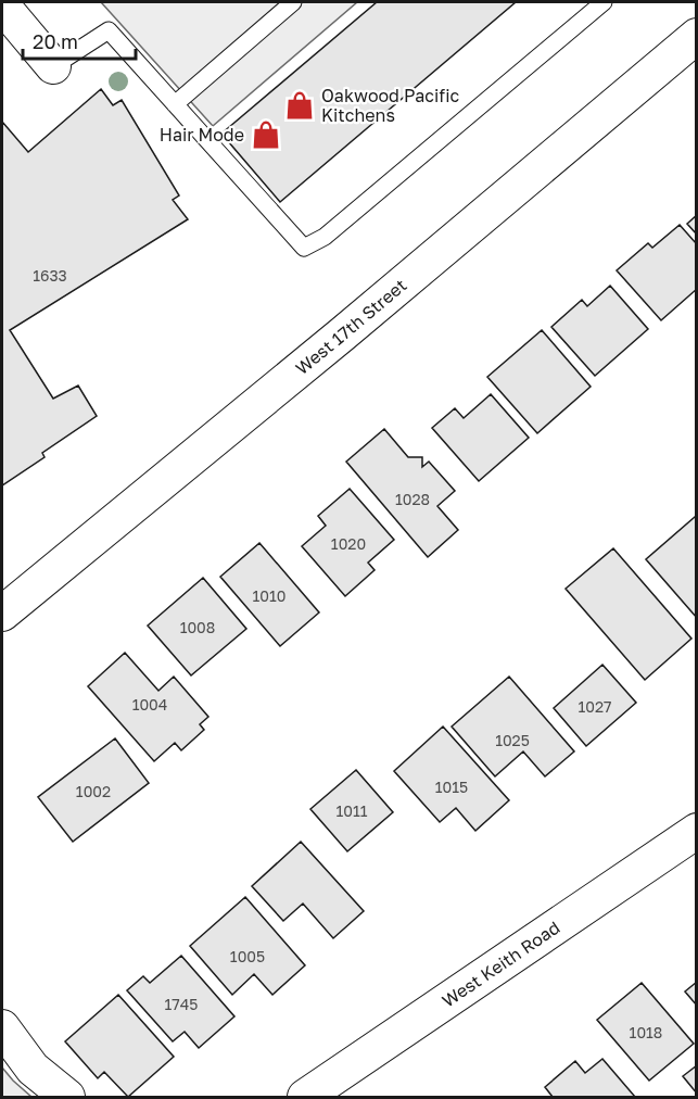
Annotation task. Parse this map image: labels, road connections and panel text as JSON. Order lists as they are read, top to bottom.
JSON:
{
  "streets": {
    "street": ["West 17th Street", "West Keith Road"]
  },
  "places": {
    "shop": ["Oakwood Pacific Kitchens", "Hair Mode"]
  },
  "house_numbers": [
    "1633",
    "1028",
    "1020",
    "1010",
    "1008",
    "1004",
    "1027",
    "1025",
    "1015",
    "1002",
    "1011",
    "1005",
    "1745",
    "1018"
  ],
  "scale_bar": "20 m"
}
